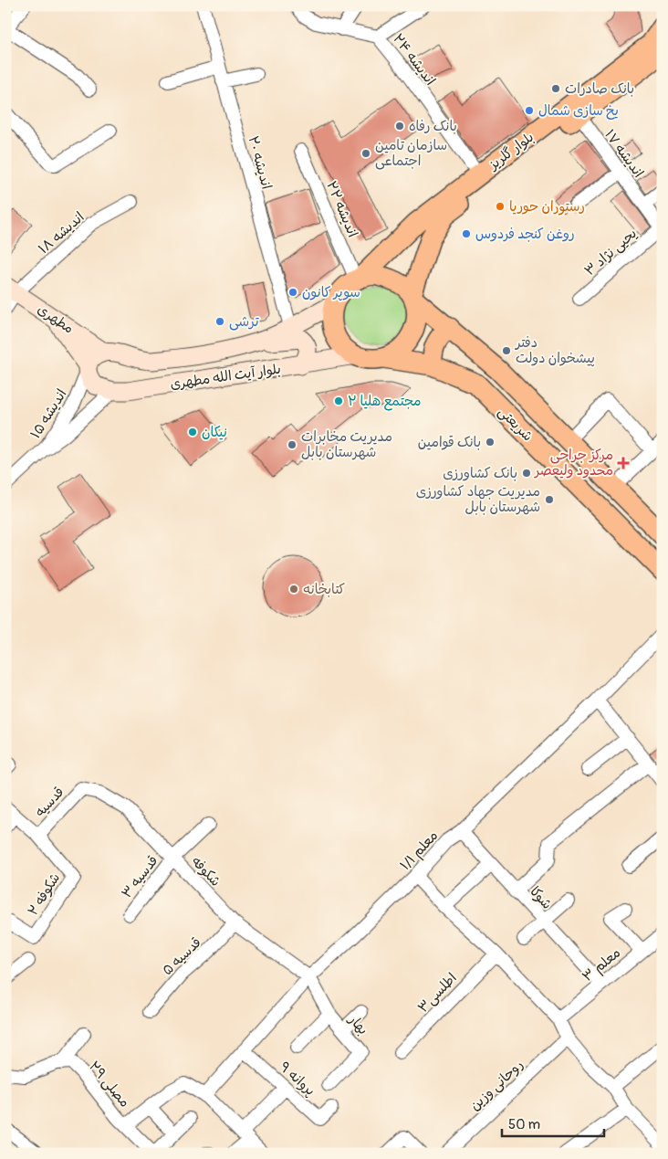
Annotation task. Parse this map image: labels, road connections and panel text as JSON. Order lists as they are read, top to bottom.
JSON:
{
  "streets": {
    "main road": [
      "بلوار گلریز",
      "مطهری",
      "بلوار آیت الله مطهری",
      "شریعتی"
    ],
    "street": [
      "اندیشه ۲۴",
      "اندیشه ۱۷",
      "اندیشه ۲۰",
      "اندیشه ۲۲",
      "اندیشه ۱۸",
      "یحیی نژاد ۳",
      "اندیشه ۱۵",
      "قدسیه",
      "معلم ۱/۱",
      "شکوفه",
      "قدسیه ۳",
      "شکوفه ۲",
      "شوکا",
      "قدسیه ۵",
      "معلم ۳",
      "اطلسی۳",
      "بهار",
      "پروانه ۹",
      "مصلی ۲۹",
      "روحانی وزین"
    ]
  },
  "crossings": [
    ["اندیشه ۲۴", "بلوار گلریز"],
    ["بلوار گلریز", "اندیشه ۱۷"],
    ["بلوار گلریز", "اندیشه ۲۲"],
    ["بلوار گلریز", "بلوار آیت الله مطهری"],
    ["بلوار گلریز", "شریعتی"],
    ["اندیشه ۱۷", "یحیی نژاد ۳"],
    ["اندیشه ۲۰", "بلوار آیت الله مطهری"],
    ["اندیشه ۲۲", "بلوار آیت الله مطهری"],
    ["اندیشه ۲۲", "شریعتی"],
    ["اندیشه ۱۸", "مطهری"],
    ["مطهری", "بلوار آیت الله مطهری"],
    ["بلوار آیت الله مطهری", "اندیشه ۱۵"],
    ["بلوار آیت الله مطهری", "شریعتی"],
    ["قدسیه", "شکوفه"],
    ["قدسیه", "شکوفه ۲"],
    ["معلم ۱/۱", "شکوفه"],
    ["معلم ۱/۱", "شوکا"],
    ["معلم ۱/۱", "بهار"],
    ["معلم ۱/۱", "پروانه ۹"],
    ["شکوفه", "قدسیه ۳"],
    ["شکوفه", "قدسیه ۵"],
    ["شکوفه", "بهار"],
    ["شوکا", "معلم ۳"]
  ],
  "places": {
    "other": [
      "بانک صادرات",
      "یخ سازی شمال",
      "بانک رفاه",
      "سازمان تامین اجتماعی",
      "رستوران حوریا",
      "روغن کنجد فردوس",
      "سوپر کانون",
      "ترشی",
      "دفتر پیشخوان دولت",
      "مجتمع هلیا ۲",
      "نیکان",
      "بانک قوامین",
      "مدیریت مخابرات شهرستان بابل",
      "بانک کشاورزی",
      "مدیریت جهاد کشاورزی شهرستان بابل",
      "کتابخانه"
    ],
    "health": ["مرکز جراحی محدود ولیعصر"]
  },
  "scale_bar": "50 m"
}
